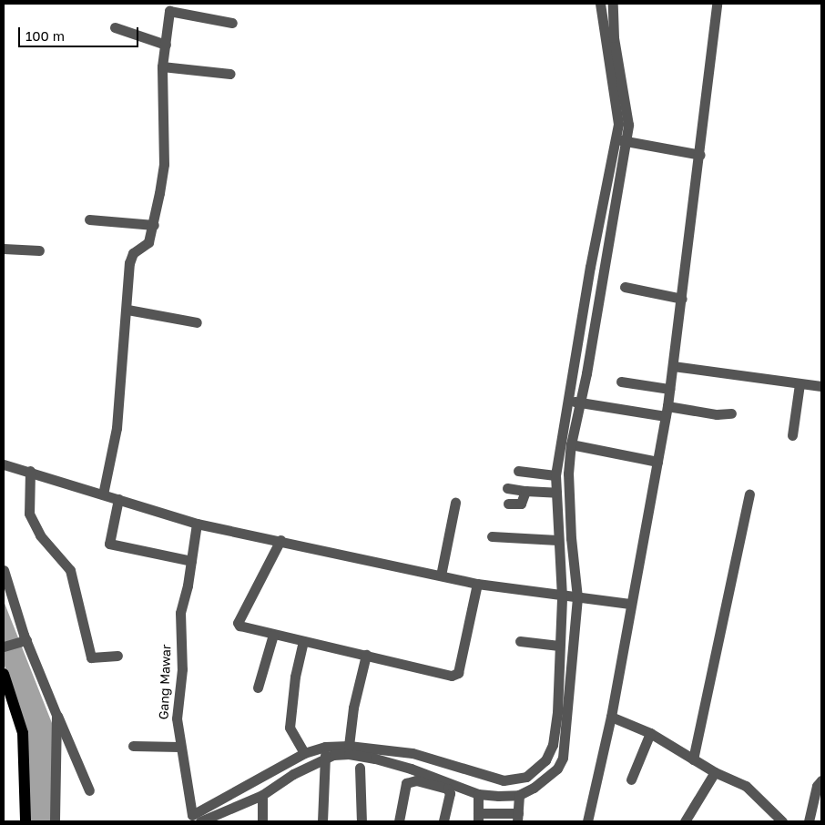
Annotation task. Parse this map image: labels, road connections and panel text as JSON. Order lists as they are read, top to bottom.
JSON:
{
  "streets": {
    "street": ["Gang Mawar"]
  },
  "scale_bar": "100 m"
}
